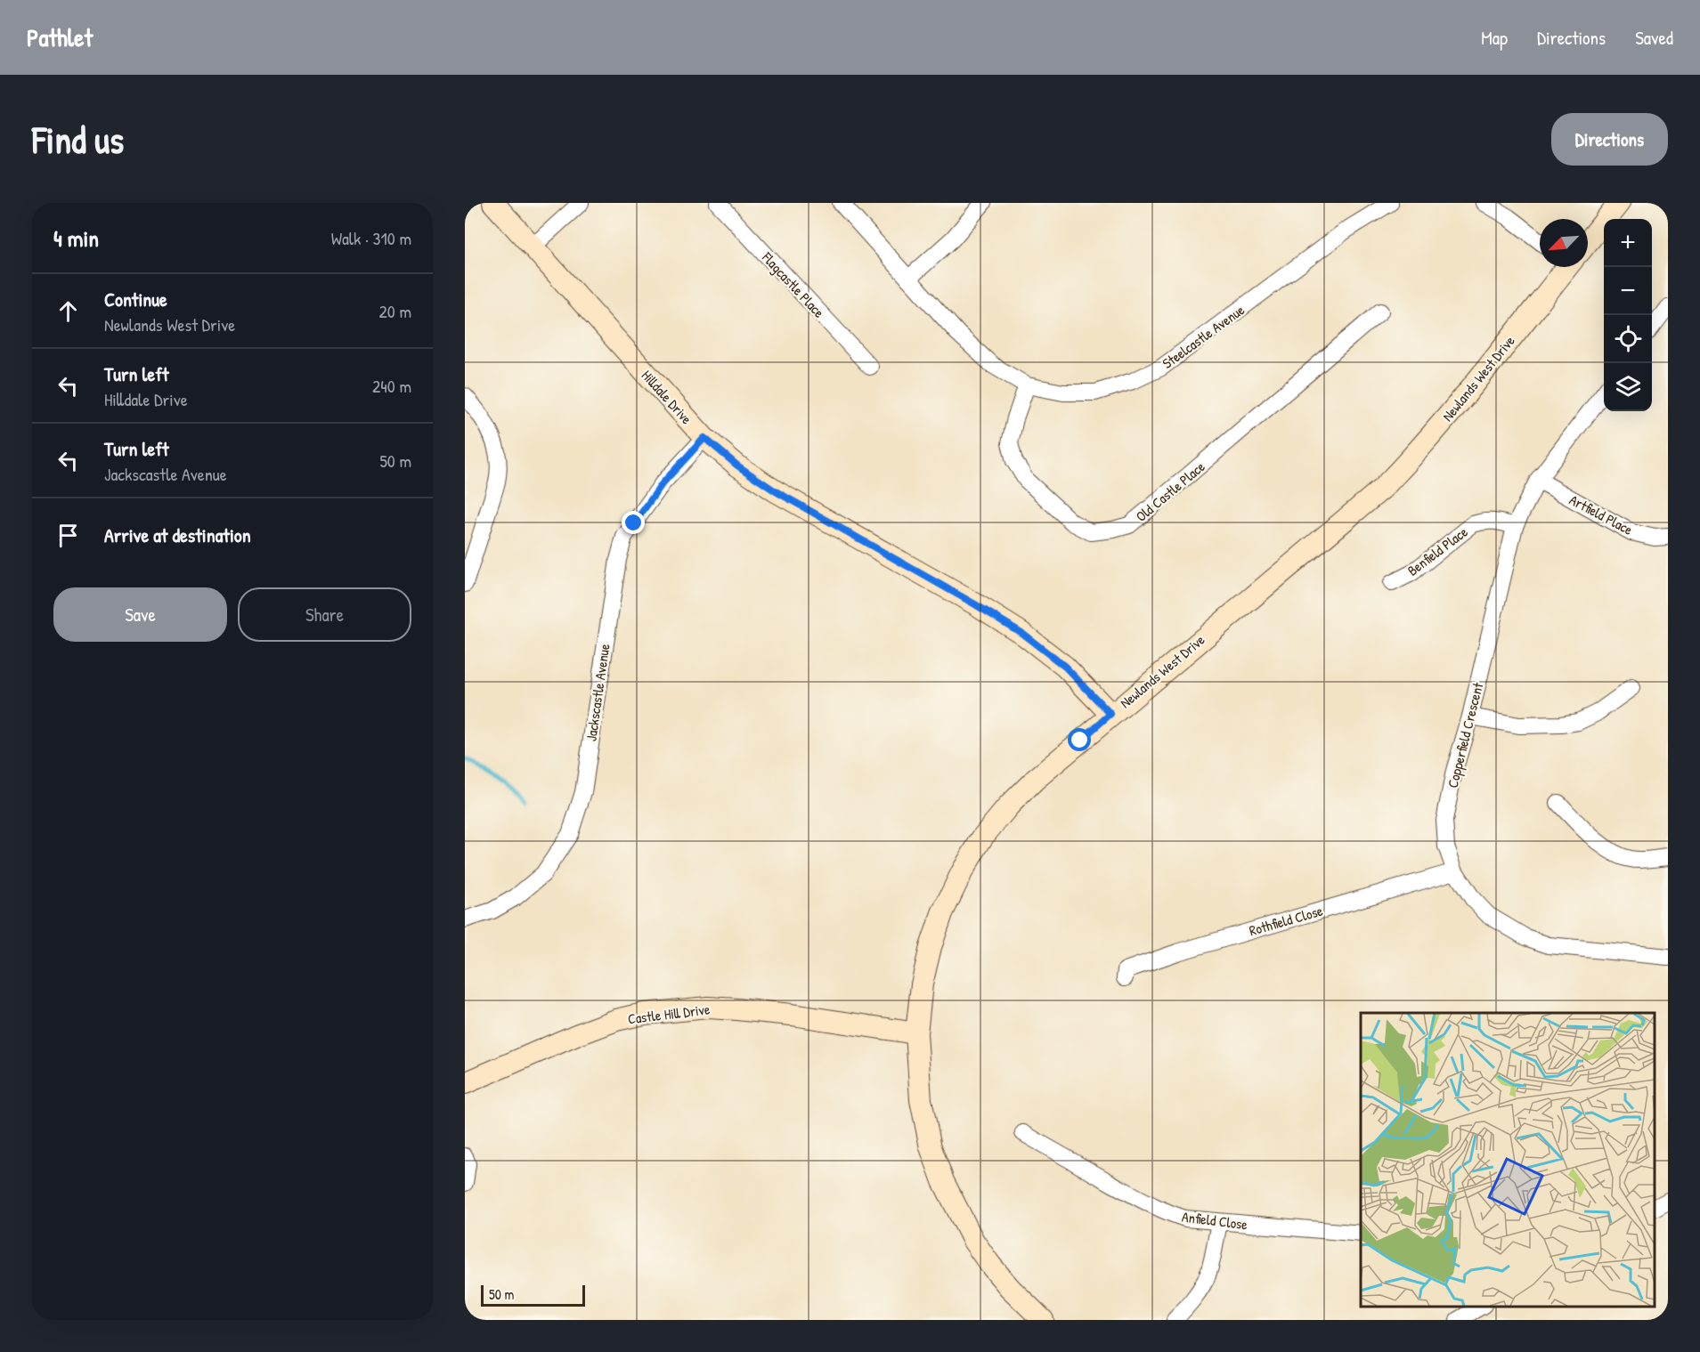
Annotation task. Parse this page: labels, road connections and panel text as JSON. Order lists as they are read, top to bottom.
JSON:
{
  "streets": {
    "street": [
      "Flagcastle Place",
      "Steelcastle Avenue",
      "Newlands West Drive",
      "Hilldale Drive",
      "Old Castle Place",
      "Artfield Place",
      "Benfield Place",
      "Jackscastle Avenue",
      "Copperfield Crescent",
      "Rothfield Close",
      "Castle Hill Drive",
      "Anfield Close"
    ]
  },
  "crossings": [
    ["Steelcastle Avenue", "Old Castle Place"],
    ["Newlands West Drive", "Hilldale Drive"],
    ["Newlands West Drive", "Castle Hill Drive"],
    ["Hilldale Drive", "Jackscastle Avenue"],
    ["Artfield Place", "Copperfield Crescent"],
    ["Benfield Place", "Copperfield Crescent"],
    ["Copperfield Crescent", "Rothfield Close"]
  ],
  "scale_bar": "50 m",
  "north": "bottom left",
  "page": {
    "header": "Pathlet",
    "nav": ["Map", "Directions", "Saved"],
    "buttons": [
      "Directions",
      ["Save", "Share"]
    ],
    "title": "Find us",
    "heading": ["4 min", "Walk · 310 m"],
    "map_buttons": ["+", "−"],
    "list": [
      ["Continue", "Newlands West Drive", "20 m"],
      ["Turn left", "Hilldale Drive", "240 m"],
      ["Turn left", "Jackscastle Avenue", "50 m"],
      "Arrive at destination"
    ],
    "scale": "50 m"
  }
}
